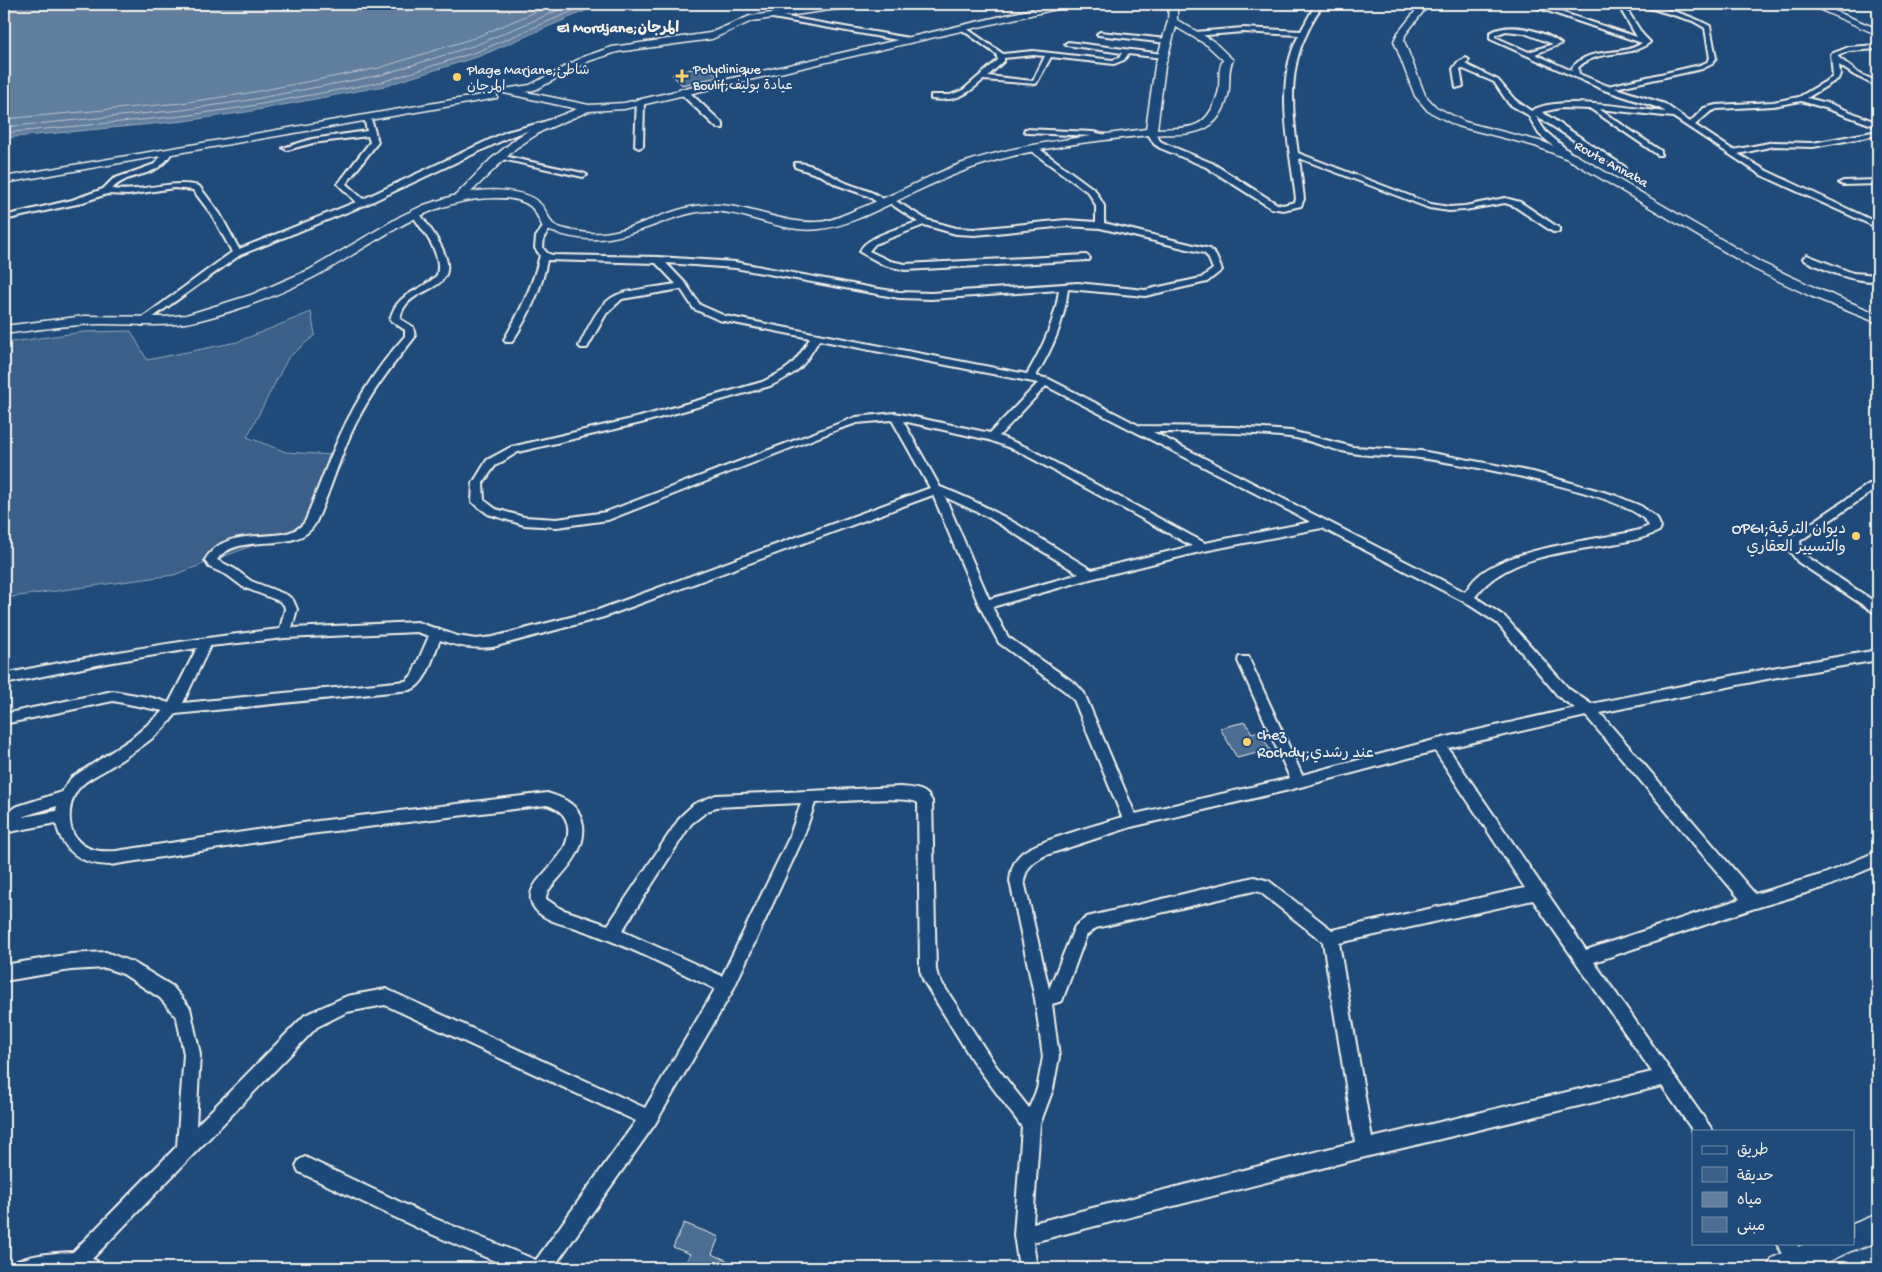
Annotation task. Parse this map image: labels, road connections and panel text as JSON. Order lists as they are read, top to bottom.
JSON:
{
  "streets": {
    "street": ["Route Annaba"]
  },
  "districts": ["El Mordjane;المرجان"],
  "places": {
    "health": ["Polyclinique Boulif;عيادة بوليف"],
    "other": ["Plage Marjane;شاطئ المرجان", "OPGI;ديوان الترقية والتسيير العقاري", "chez Rochdy;عند رشدي"]
  },
  "legend": [
    "طريق",
    "حديقة",
    "مياه",
    "مبنى"
  ]
}
